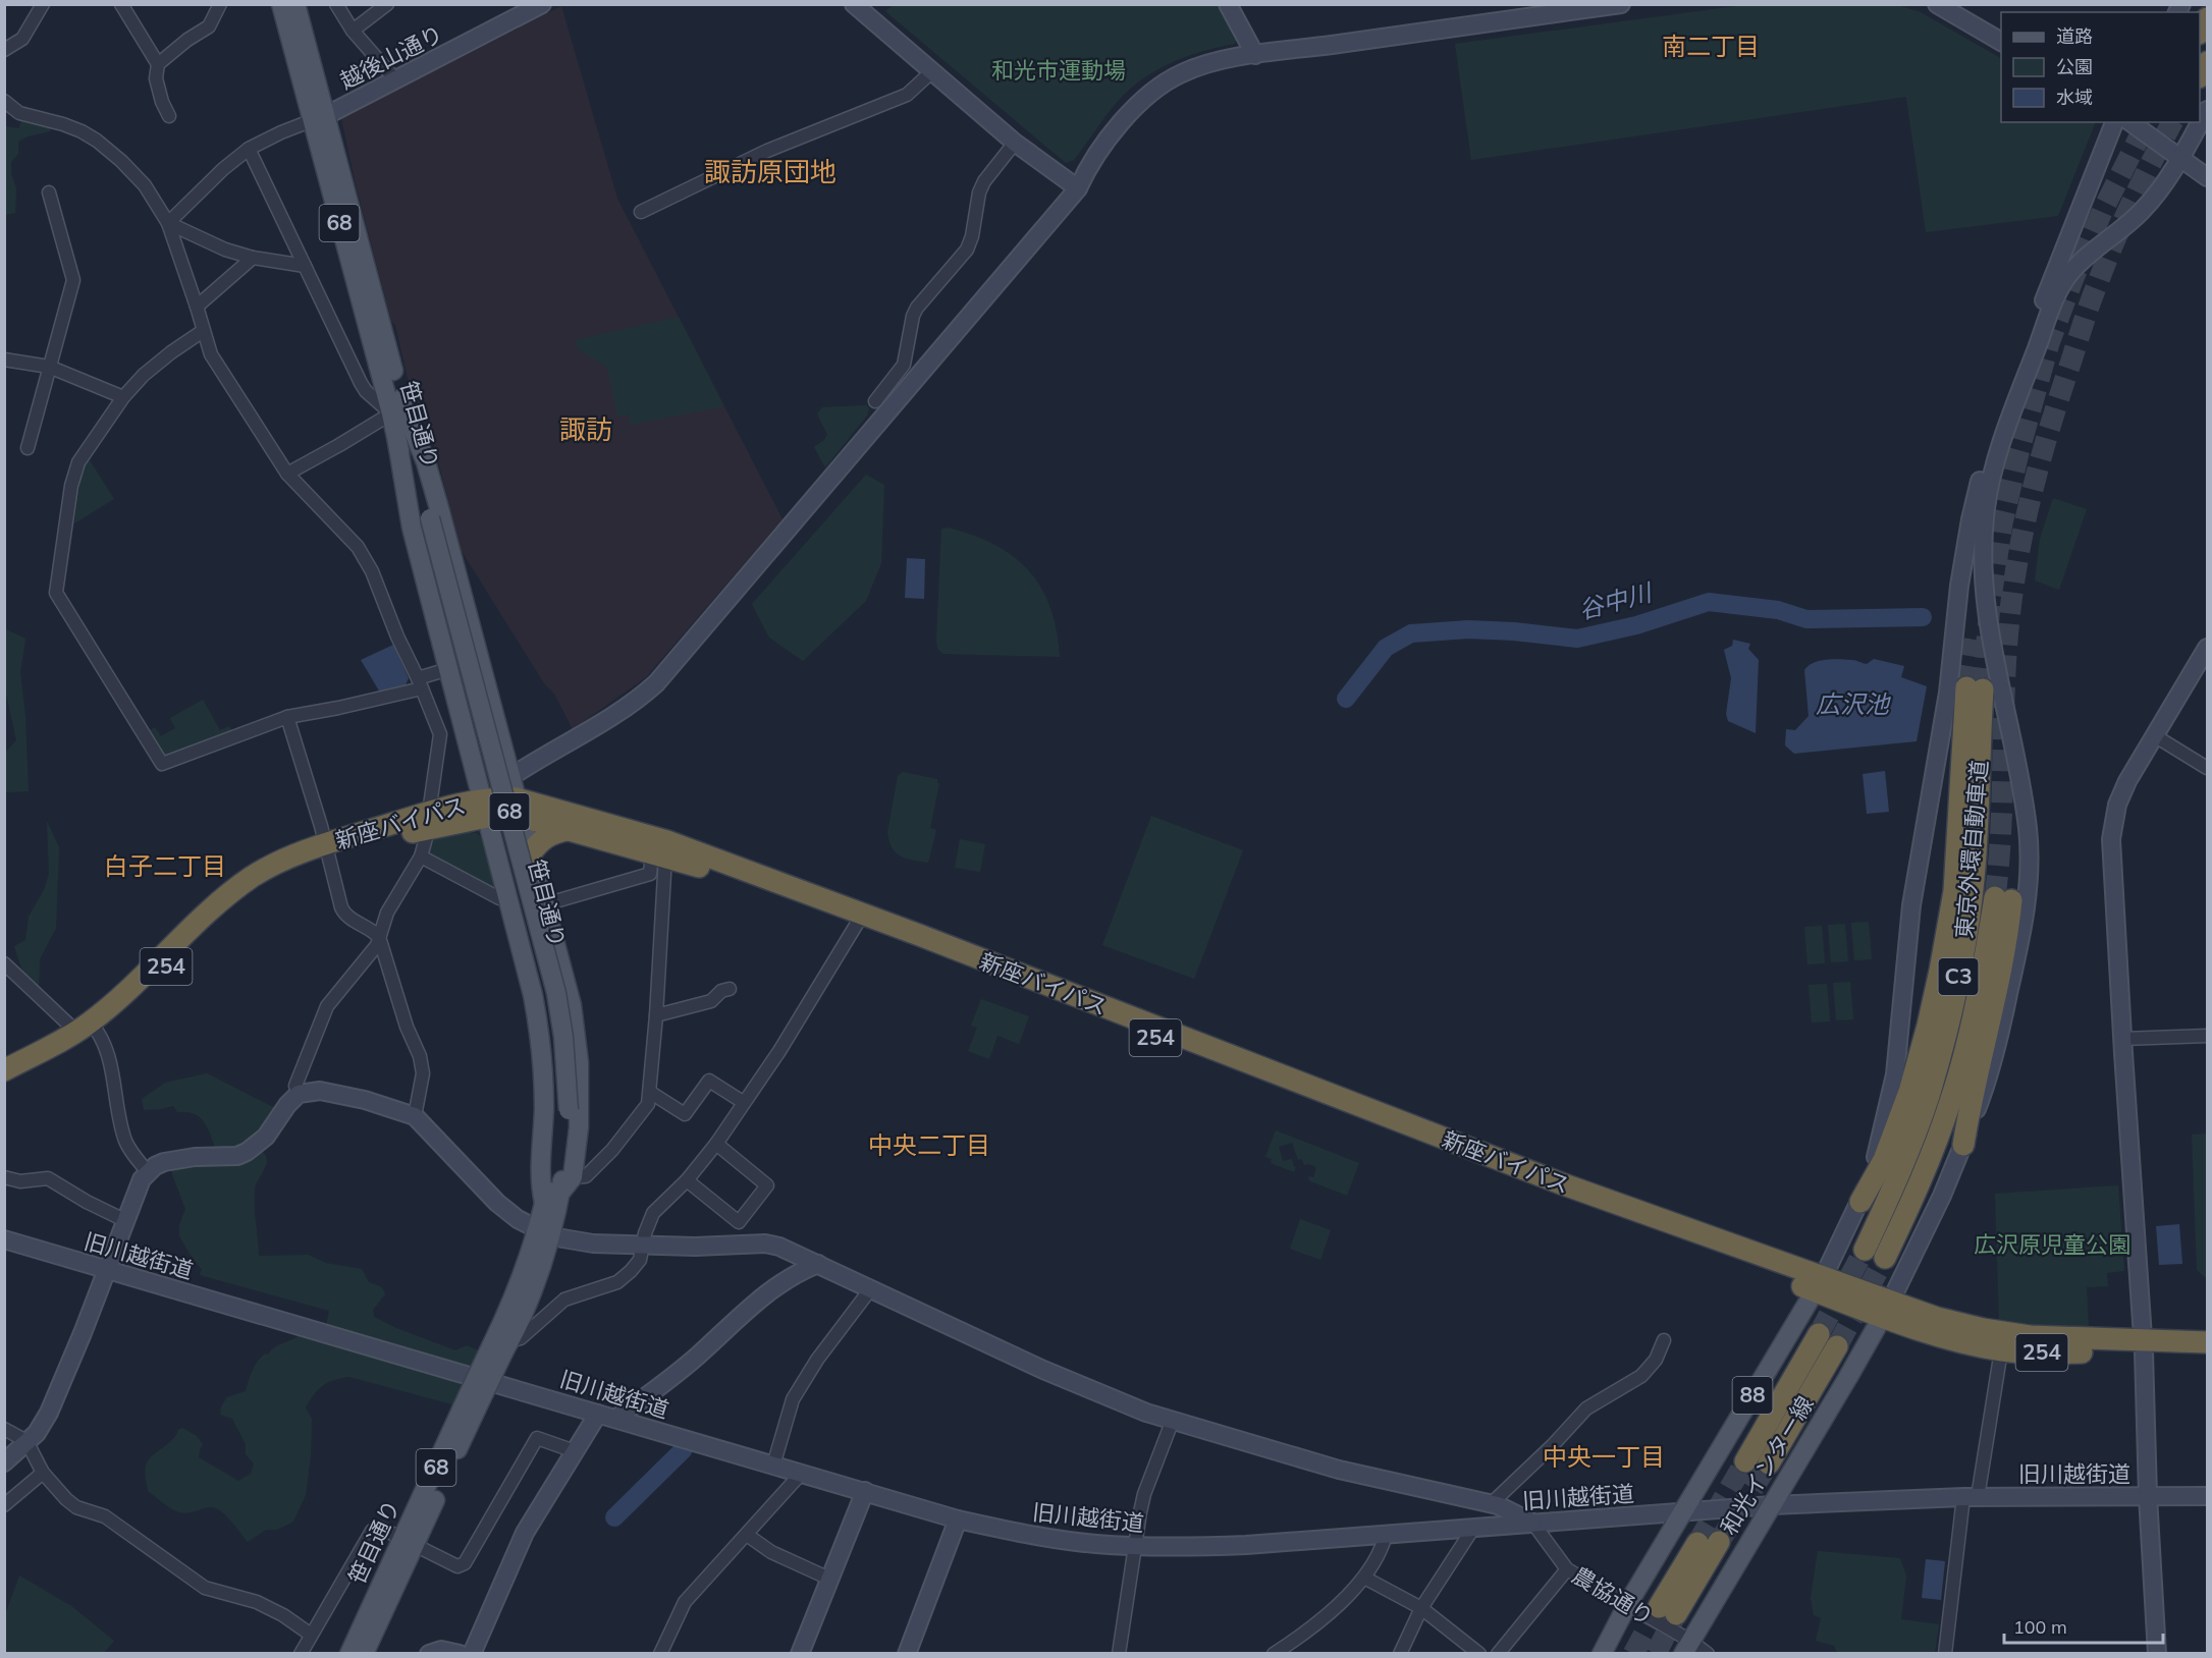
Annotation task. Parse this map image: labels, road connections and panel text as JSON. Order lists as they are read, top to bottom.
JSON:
{
  "streets": {
    "highway": [
      "新座バイパス",
      "東京外環自動車道",
      "254",
      "C3"
    ],
    "main road": [
      "68",
      "笹目通り",
      "88",
      "和光インター線"
    ],
    "street": ["越後山通り", "旧川越街道", "農協通り"]
  },
  "crossings": [
    ["越後山通り", "笹目通り"],
    ["新座バイパス", "88"],
    ["新座バイパス", "和光インター線"],
    ["旧川越街道", "88"],
    ["旧川越街道", "和光インター線"],
    ["旧川越街道", "農協通り"],
    ["88", "農協通り"],
    ["和光インター線", "農協通り"]
  ],
  "districts": [
    "南二丁目",
    "諏訪原団地",
    "諏訪",
    "白子二丁目",
    "中央二丁目",
    "中央一丁目"
  ],
  "water": ["谷中川", "広沢池"],
  "parks": ["和光市運動場", "広沢原児童公園"],
  "legend": ["道路", "公園", "水域"],
  "scale_bar": "100 m"
}
